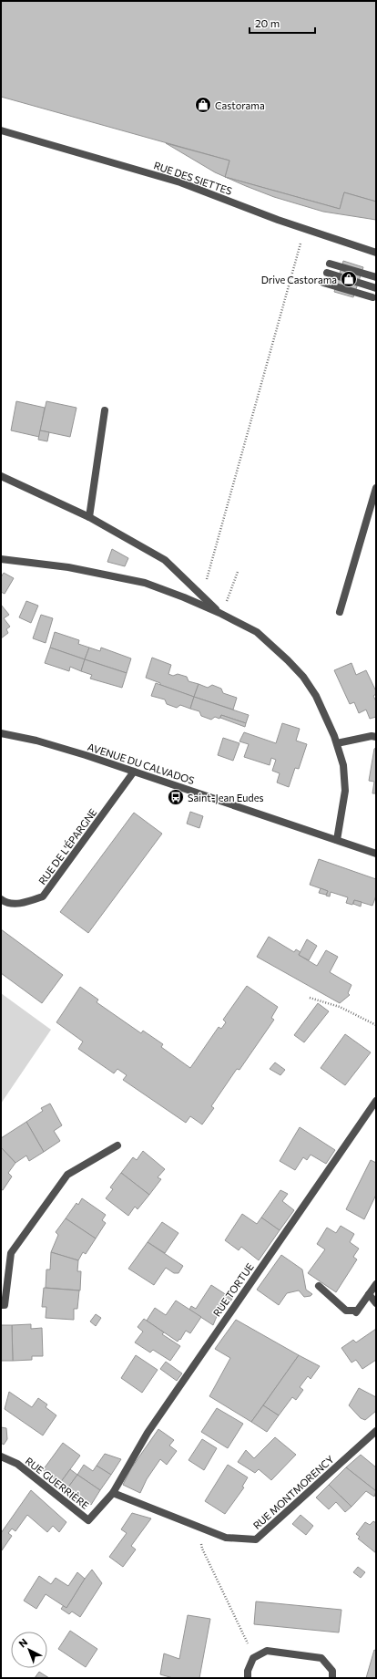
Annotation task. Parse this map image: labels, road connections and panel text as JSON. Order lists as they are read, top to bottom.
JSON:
{
  "streets": {
    "street": [
      "RUE DES SIETTES",
      "AVENUE DU CALVADOS",
      "RUE DE L'ÉPARGNE",
      "RUE TORTUE",
      "RUE GUERRIÈRE",
      "RUE MONTMORENCY"
    ]
  },
  "crossings": [
    ["AVENUE DU CALVADOS", "RUE DE L'ÉPARGNE"],
    ["RUE TORTUE", "RUE GUERRIÈRE"],
    ["RUE TORTUE", "RUE MONTMORENCY"],
    ["RUE GUERRIÈRE", "RUE MONTMORENCY"]
  ],
  "places": {
    "shop": ["Castorama", "Drive Castorama"],
    "bus stop": ["Saint-Jean Eudes"]
  },
  "scale_bar": "20 m",
  "north": "top left"
}
